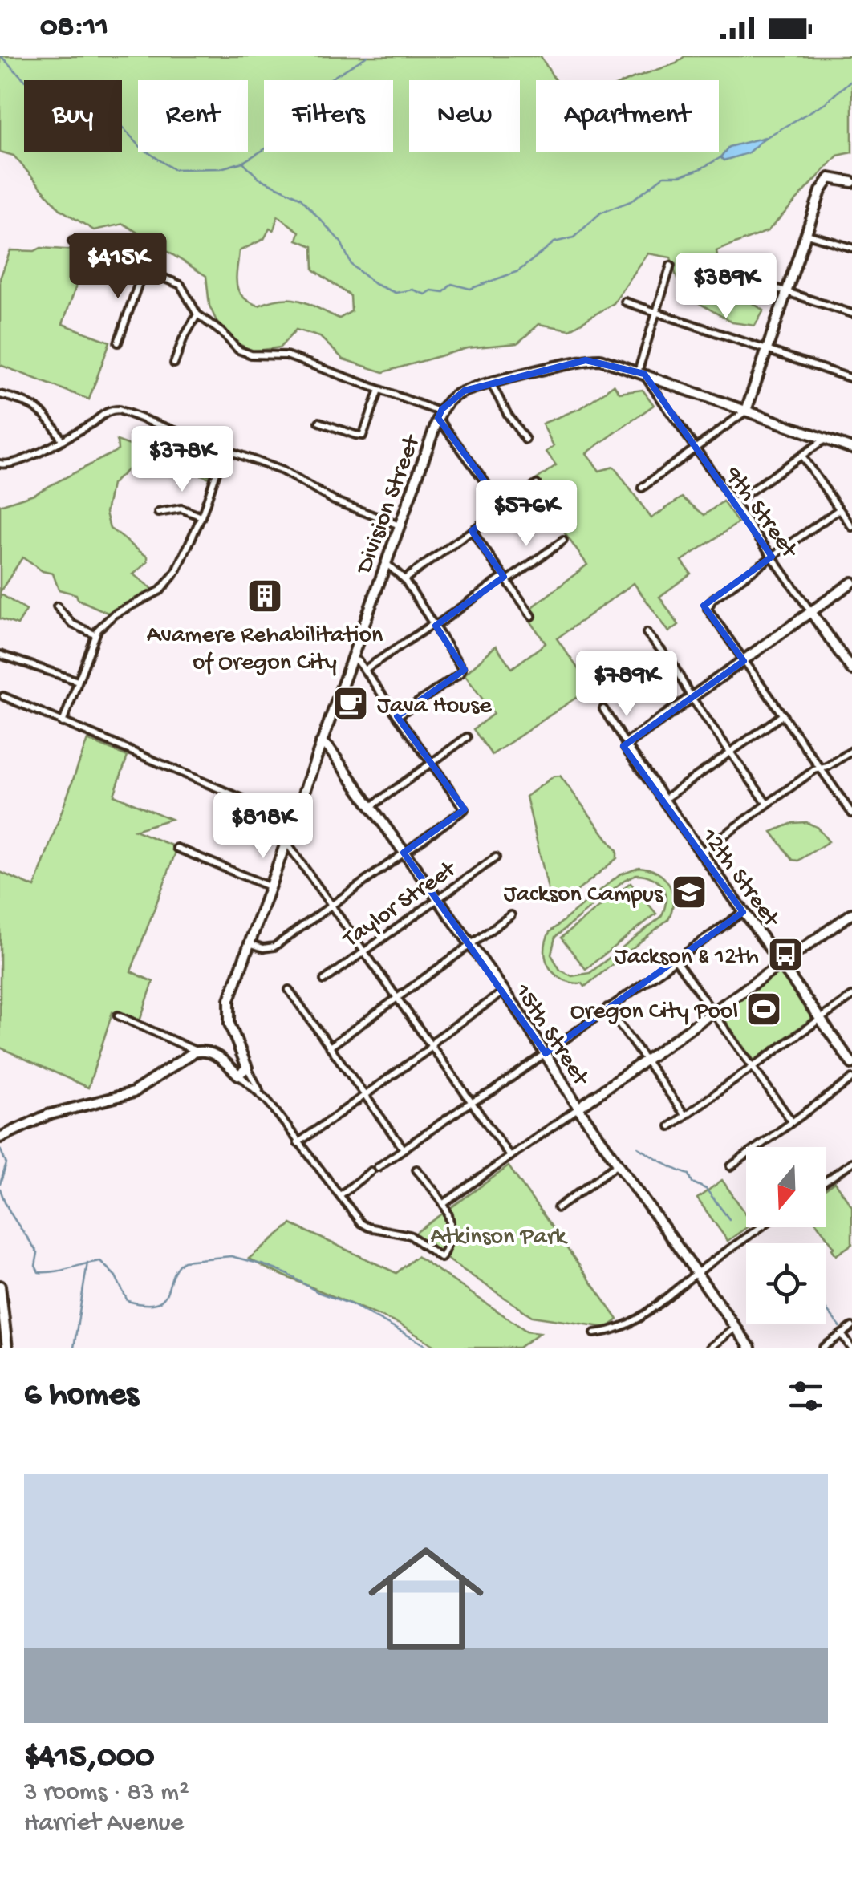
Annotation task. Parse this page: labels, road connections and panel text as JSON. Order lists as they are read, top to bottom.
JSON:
{
  "streets": {
    "street": [
      "Division Street",
      "9th Street",
      "12th Street",
      "Taylor Street",
      "15th Street"
    ]
  },
  "crossings": [
    ["Division Street", "9th Street"],
    ["Division Street", "15th Street"],
    ["Taylor Street", "15th Street"]
  ],
  "parks": ["Atkinson Park"],
  "places": {
    "building": ["Avamere Rehabilitation of Oregon City"],
    "cafe": ["Java House"],
    "school or university": ["Jackson Campus"],
    "bus stop": ["Jackson & 12th"],
    "sports": ["Oregon City Pool"]
  },
  "north": "bottom",
  "page": {
    "status": "08:11",
    "chip": [
      "Buy",
      "Rent",
      "Filters",
      "New",
      "Apartment"
    ],
    "price": [
      "$415K",
      "$389K",
      "$378K",
      "$576K",
      "$789K",
      "$818K"
    ],
    "heading": "6 homes",
    "list": [
      {
        "name": "$415,000",
        "note": "3 rooms · 83 m² · Harriet Avenue"
      }
    ]
  }
}
